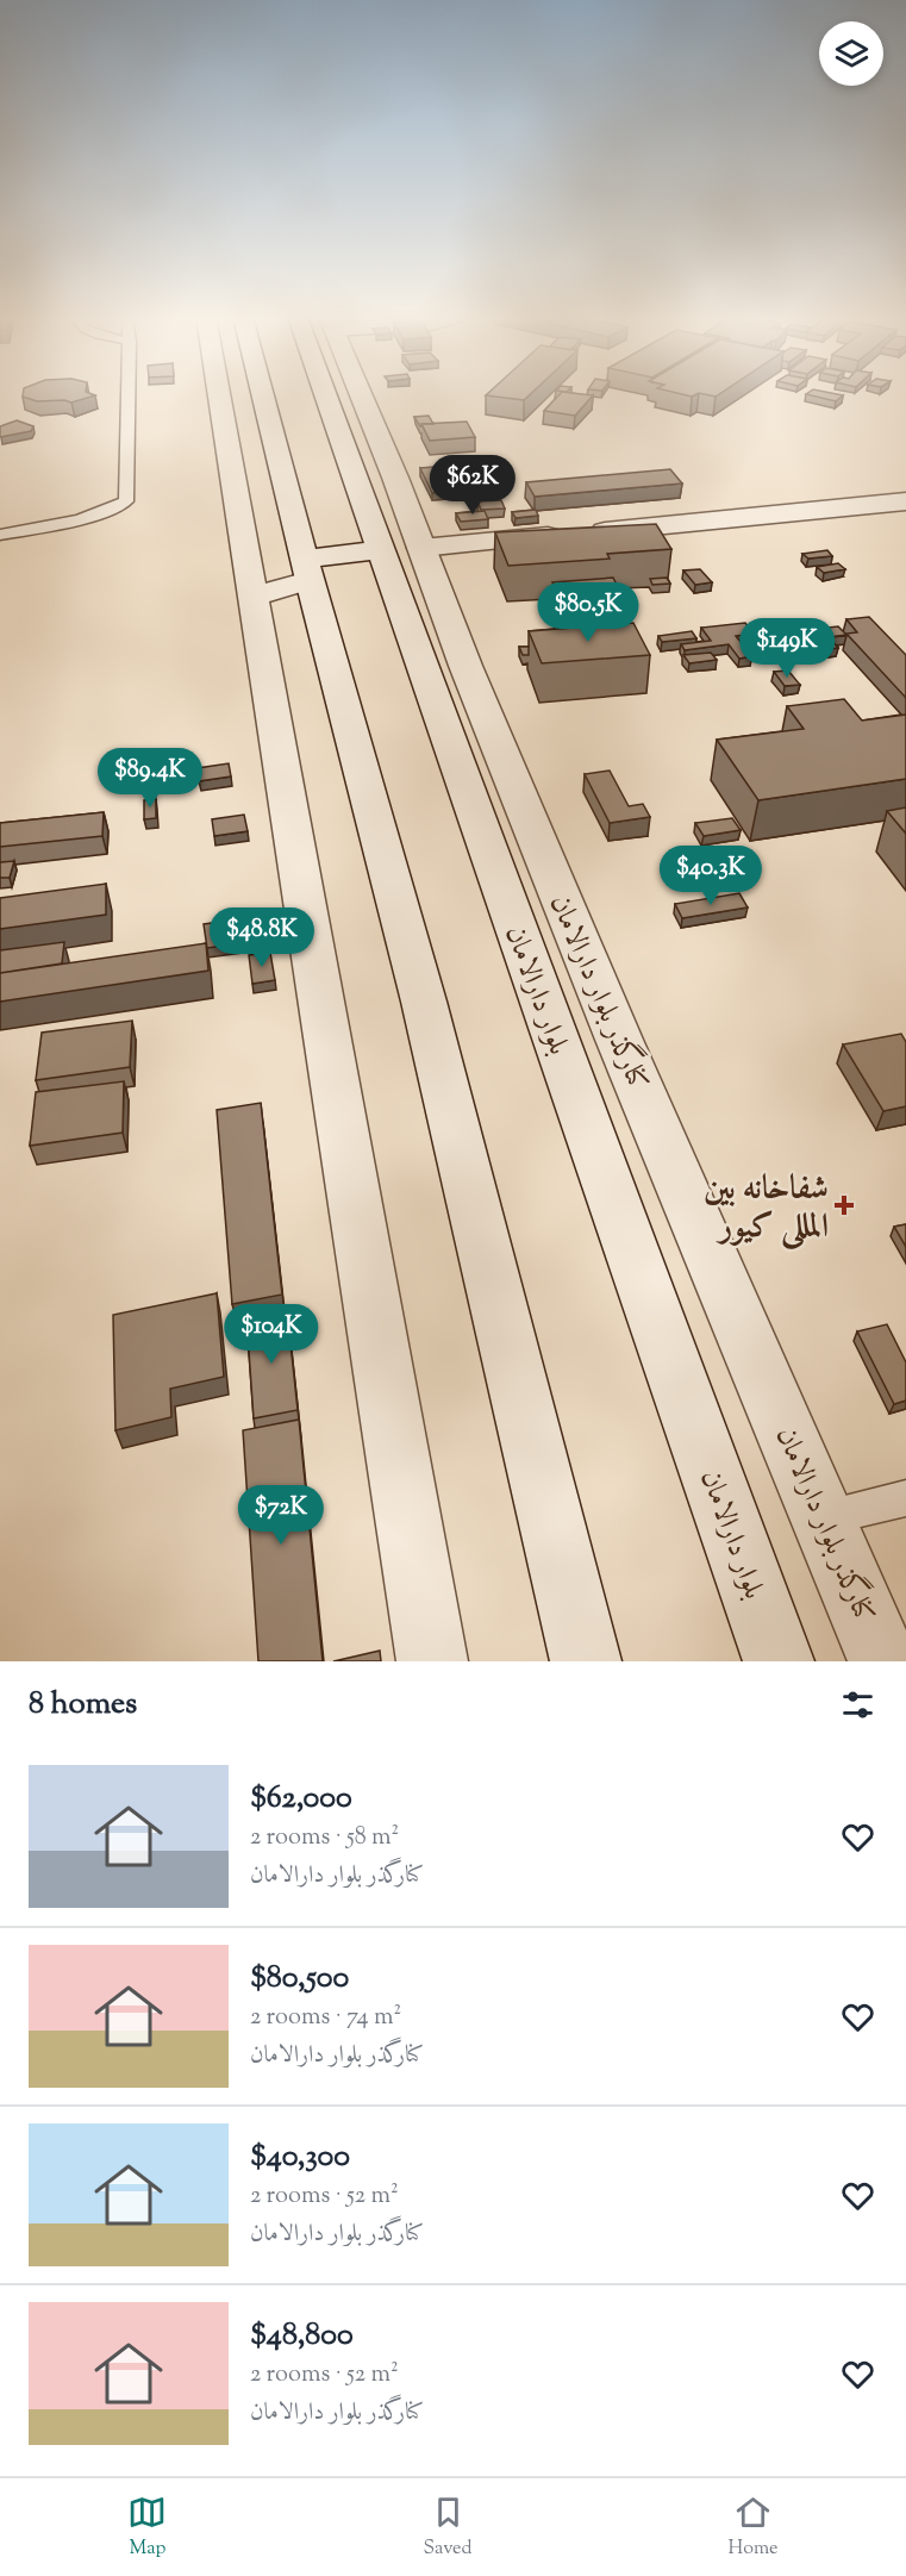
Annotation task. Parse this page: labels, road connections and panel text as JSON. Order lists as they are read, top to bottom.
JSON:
{
  "streets": {
    "street": ["بلوار دارالامان", "کنارگذر بلوار دارالامان"]
  },
  "crossings": [
    ["بلوار دارالامان", "کنارگذر بلوار دارالامان"]
  ],
  "places": {
    "health": ["شفاخانه بین المللی کیور"]
  },
  "page": {
    "price": [
      "$62K",
      "$80.5K",
      "$149K",
      "$89.4K",
      "$40.3K",
      "$48.8K",
      "$104K",
      "$72K"
    ],
    "heading": "8 homes",
    "list": [
      {
        "name": "$62,000",
        "note": "2 rooms · 58 m² · کنارگذر بلوار دارالامان"
      },
      {
        "name": "$80,500",
        "note": "2 rooms · 74 m² · کنارگذر بلوار دارالامان"
      },
      {
        "name": "$40,300",
        "note": "2 rooms · 52 m² · کنارگذر بلوار دارالامان"
      },
      {
        "name": "$48,800",
        "note": "2 rooms · 52 m² · کنارگذر بلوار دارالامان"
      }
    ],
    "tabs": ["Map", "Saved", "Home"]
  }
}
